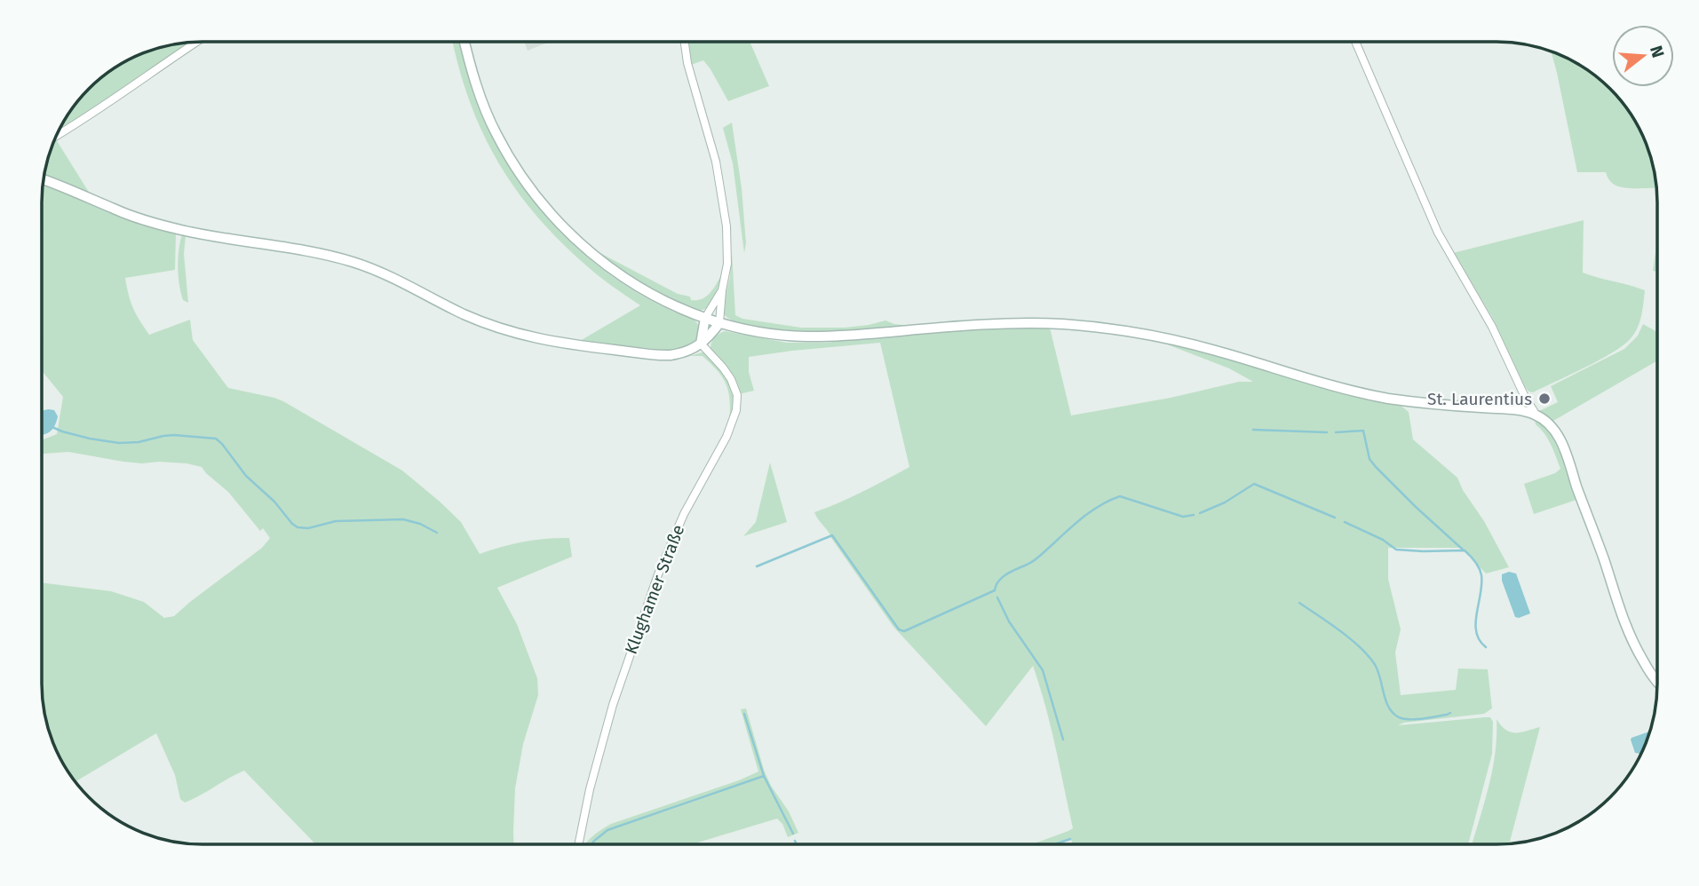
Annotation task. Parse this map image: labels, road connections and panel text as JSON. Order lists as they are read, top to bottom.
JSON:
{
  "streets": {
    "street": ["Klughamer Straße"]
  },
  "places": ["St. Laurentius"],
  "north": "right"
}
